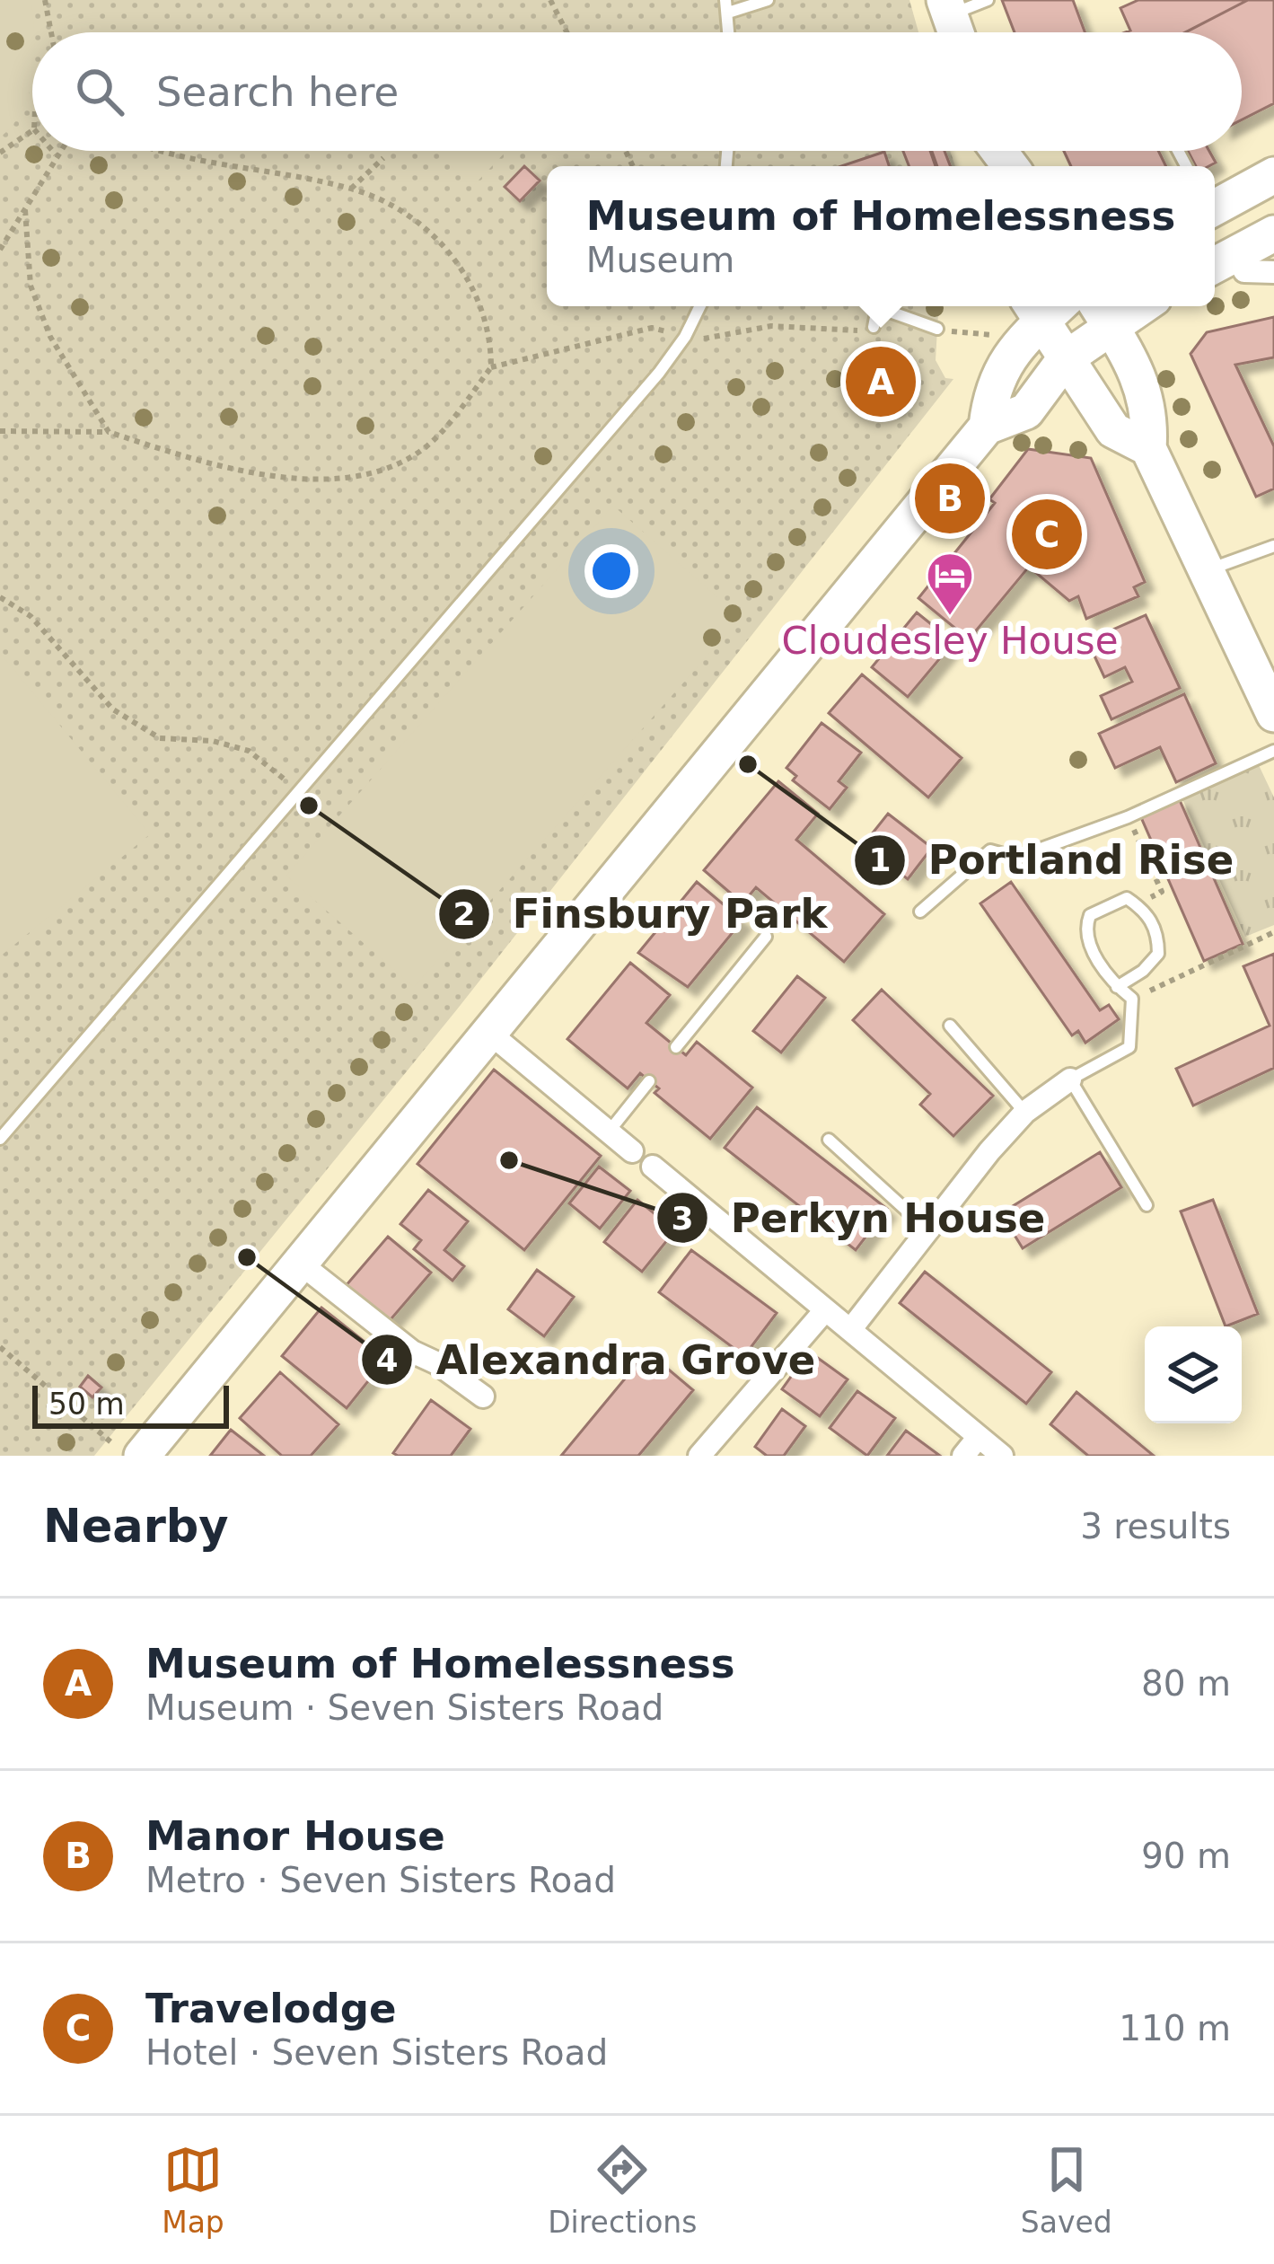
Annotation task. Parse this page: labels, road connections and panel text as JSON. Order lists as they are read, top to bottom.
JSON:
{
  "places": {
    "hotel": ["Cloudesley House"],
    "other": [
      "Portland Rise",
      "Finsbury Park",
      "Perkyn House",
      "Alexandra Grove"
    ]
  },
  "scale_bar": "50 m",
  "page": {
    "search": "Search here",
    "popup": ["Museum of Homelessness", "Museum"],
    "pins": ["A", "B", "C"],
    "scale": "50 m",
    "heading": ["Nearby", "3 results"],
    "list": [
      {
        "mark": "A",
        "name": "Museum of Homelessness",
        "note": "Museum · Seven Sisters Road",
        "value": "80 m"
      },
      {
        "mark": "B",
        "name": "Manor House",
        "note": "Metro · Seven Sisters Road",
        "value": "90 m"
      },
      {
        "mark": "C",
        "name": "Travelodge",
        "note": "Hotel · Seven Sisters Road",
        "value": "110 m"
      }
    ],
    "nav": ["Map", "Directions", "Saved"]
  }
}
